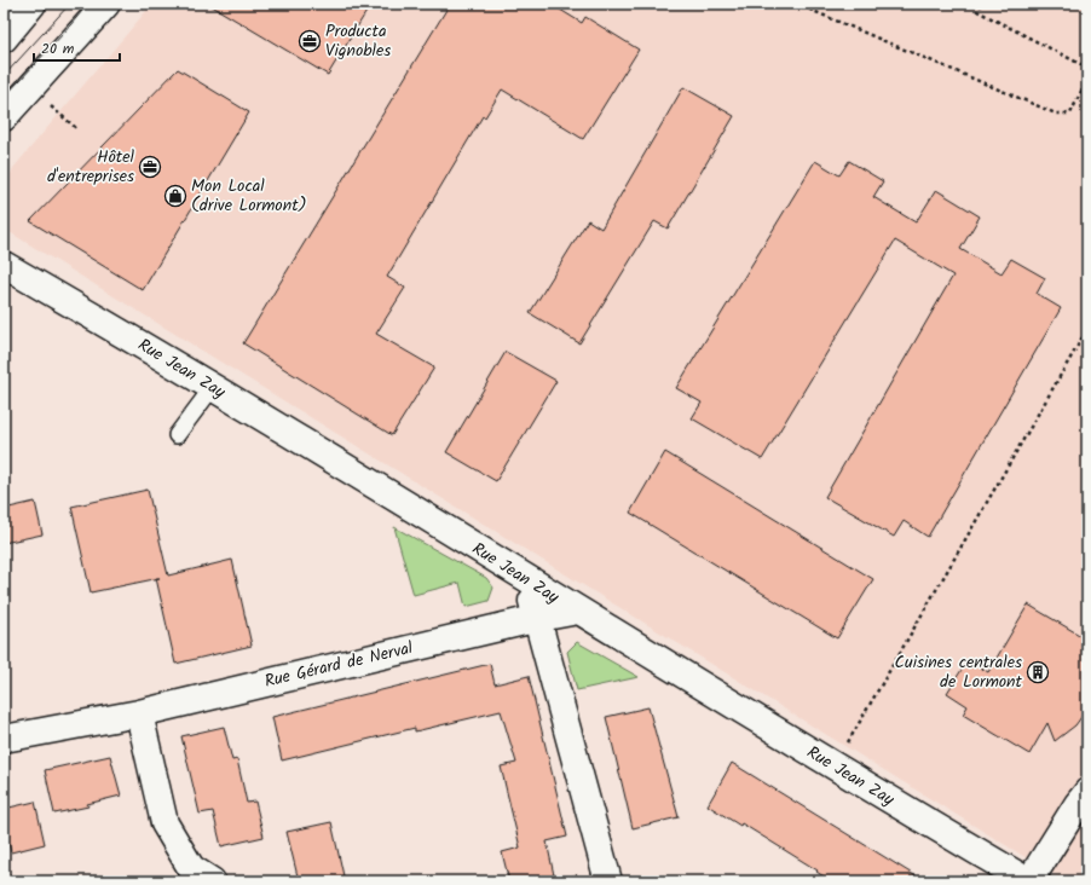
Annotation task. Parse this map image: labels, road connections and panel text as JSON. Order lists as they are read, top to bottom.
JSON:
{
  "streets": {
    "street": ["Rue Jean Zay", "Rue Gérard de Nerval"]
  },
  "crossings": [
    ["Rue Jean Zay", "Rue Gérard de Nerval"]
  ],
  "places": {
    "office": ["Producta Vignobles", "Hôtel d'entreprises"],
    "shop": ["Mon Local (drive Lormont)"],
    "building": ["Cuisines centrales de Lormont"]
  },
  "scale_bar": "20 m"
}
